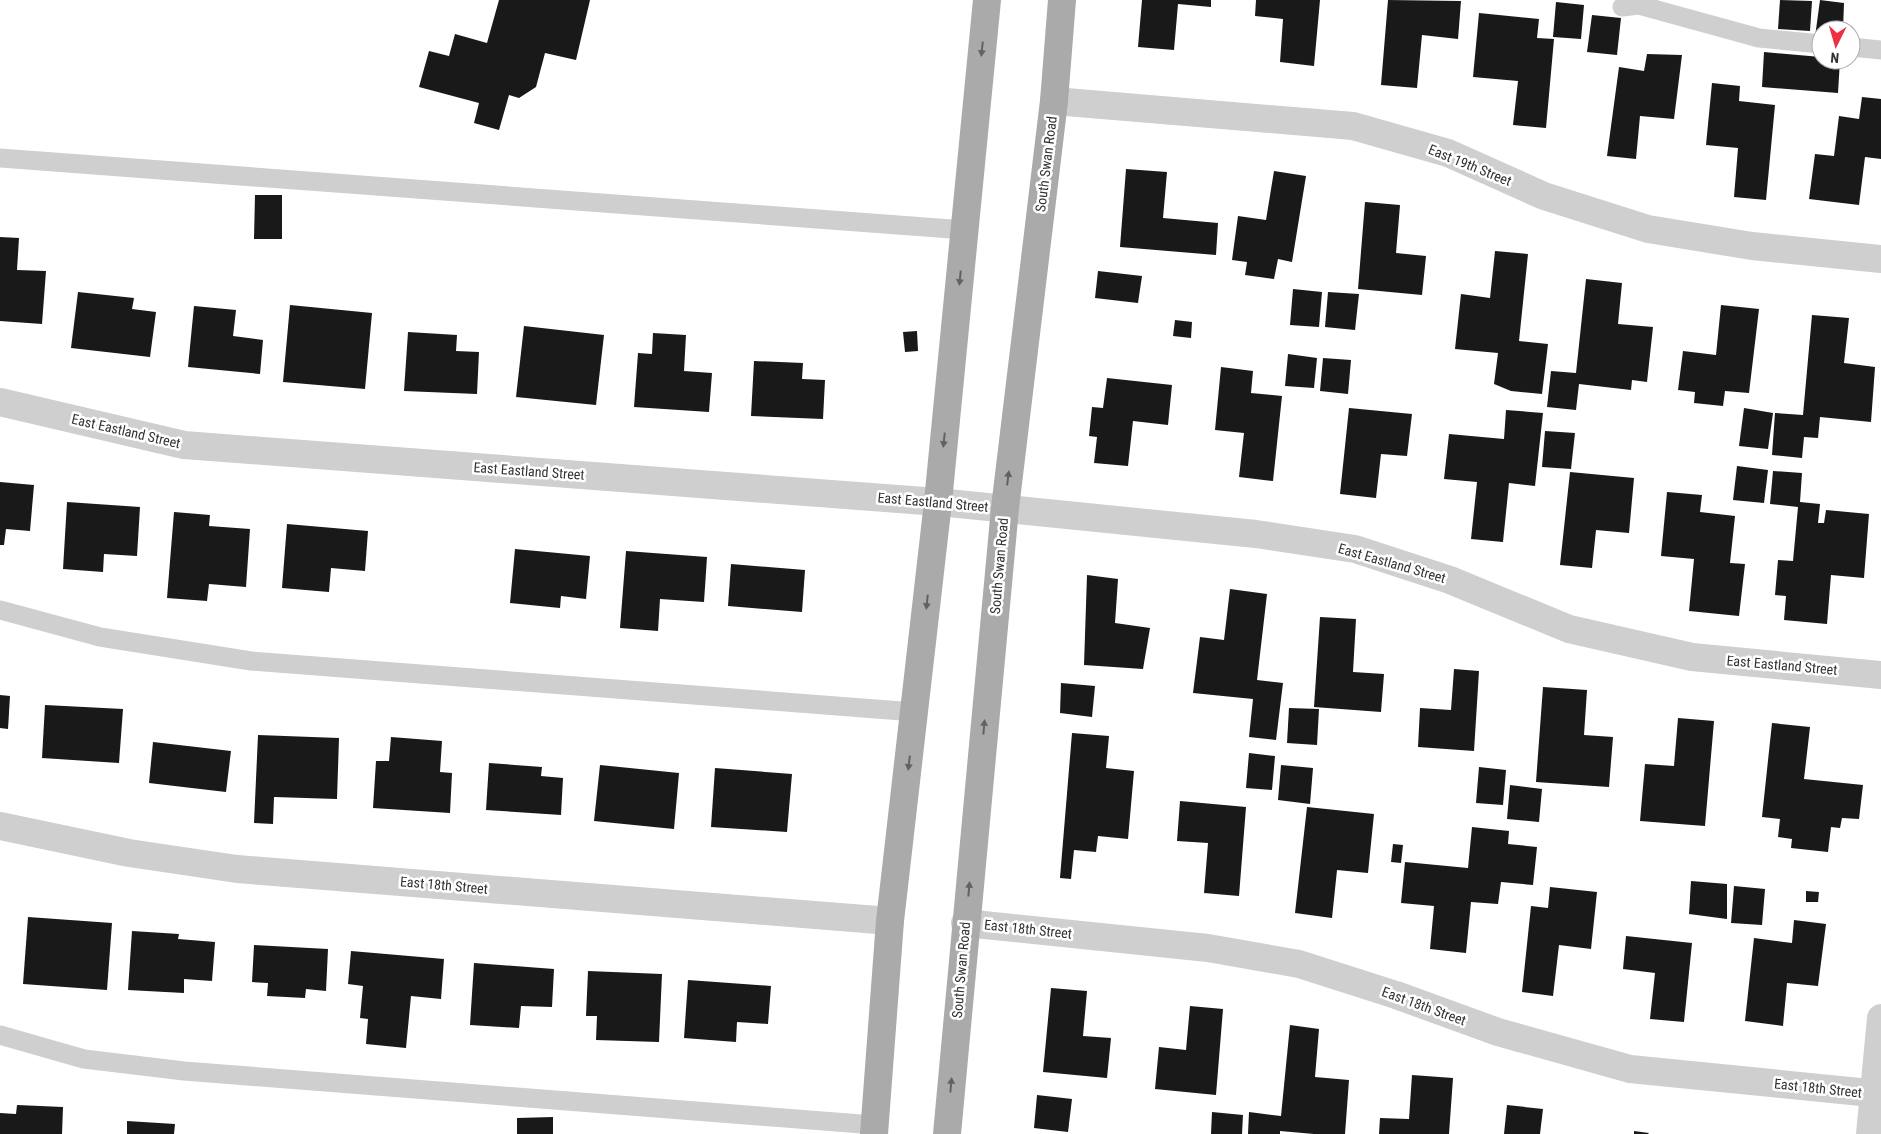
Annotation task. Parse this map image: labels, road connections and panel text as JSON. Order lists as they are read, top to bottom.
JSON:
{
  "streets": {
    "main road": ["South Swan Road"],
    "street": ["East 19th Street", "East Eastland Street", "East 18th Street"]
  },
  "crossings": [
    ["South Swan Road", "East 19th Street"],
    ["South Swan Road", "East Eastland Street"],
    ["South Swan Road", "East 18th Street"]
  ],
  "north": "bottom"
}
